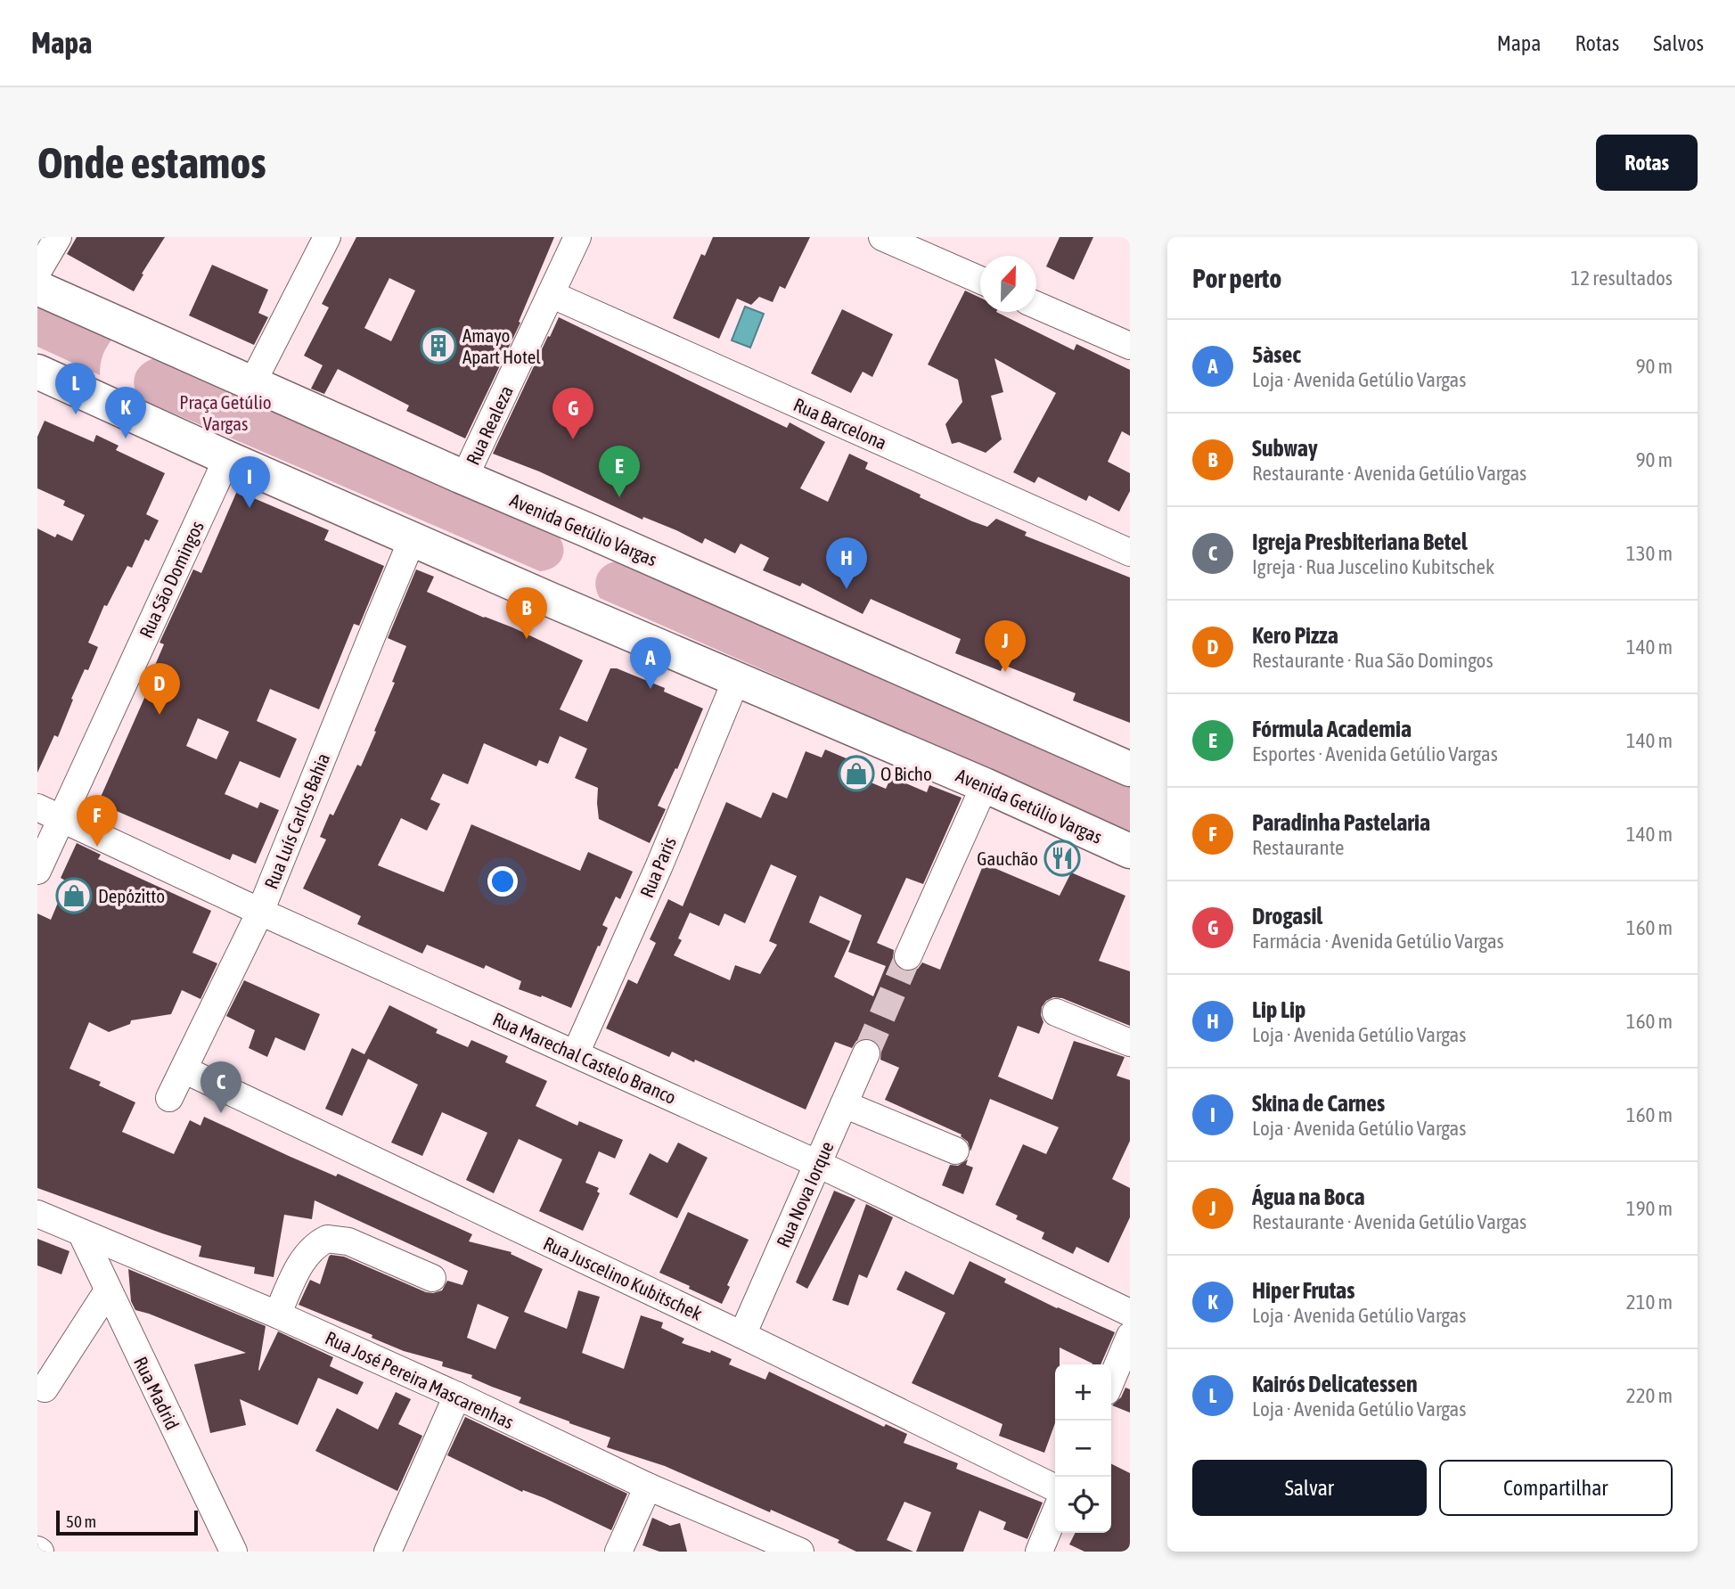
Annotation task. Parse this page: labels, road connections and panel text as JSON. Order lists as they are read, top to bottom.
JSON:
{
  "streets": {
    "main road": ["Avenida Getúlio Vargas"],
    "street": [
      "Rua Barcelona",
      "Rua Realeza",
      "Rua São Domingos",
      "Rua Luís Carlos Bahia",
      "Rua Paris",
      "Rua Marechal Castelo Branco",
      "Rua Nova Iorque",
      "Rua Juscelino Kubitschek",
      "Rua José Pereira Mascarenhas",
      "Rua Madrid"
    ]
  },
  "crossings": [
    ["Rua Barcelona", "Rua Realeza"],
    ["Rua Realeza", "Avenida Getúlio Vargas"],
    ["Avenida Getúlio Vargas", "Rua São Domingos"],
    ["Avenida Getúlio Vargas", "Rua Luís Carlos Bahia"],
    ["Avenida Getúlio Vargas", "Rua Paris"],
    ["Rua São Domingos", "Rua Marechal Castelo Branco"],
    ["Rua Luís Carlos Bahia", "Rua Marechal Castelo Branco"],
    ["Rua Luís Carlos Bahia", "Rua Juscelino Kubitschek"],
    ["Rua Paris", "Rua Marechal Castelo Branco"],
    ["Rua Marechal Castelo Branco", "Rua Nova Iorque"],
    ["Rua Nova Iorque", "Rua Juscelino Kubitschek"],
    ["Rua José Pereira Mascarenhas", "Rua Madrid"]
  ],
  "parks": ["Praça Getúlio Vargas"],
  "places": {
    "building": ["Amayo Apart Hotel"],
    "shop": ["O Bicho", "Depózitto"],
    "restaurant": ["Gauchão"]
  },
  "scale_bar": "50 m",
  "north": "top",
  "page": {
    "header": "Mapa",
    "nav": ["Mapa", "Rotas", "Salvos"],
    "buttons": [
      "Rotas",
      ["Salvar", "Compartilhar"]
    ],
    "title": "Onde estamos",
    "heading": ["Por perto", "12 resultados"],
    "list": [
      {
        "mark": "A",
        "name": "5àsec",
        "note": "Loja · Avenida Getúlio Vargas",
        "value": "90 m"
      },
      {
        "mark": "B",
        "name": "Subway",
        "note": "Restaurante · Avenida Getúlio Vargas",
        "value": "90 m"
      },
      {
        "mark": "C",
        "name": "Igreja Presbiteriana Betel",
        "note": "Igreja · Rua Juscelino Kubitschek",
        "value": "130 m"
      },
      {
        "mark": "D",
        "name": "Kero Pizza",
        "note": "Restaurante · Rua São Domingos",
        "value": "140 m"
      },
      {
        "mark": "E",
        "name": "Fórmula Academia",
        "note": "Esportes · Avenida Getúlio Vargas",
        "value": "140 m"
      },
      {
        "mark": "F",
        "name": "Paradinha Pastelaria",
        "note": "Restaurante",
        "value": "140 m"
      },
      {
        "mark": "G",
        "name": "Drogasil",
        "note": "Farmácia · Avenida Getúlio Vargas",
        "value": "160 m"
      },
      {
        "mark": "H",
        "name": "Lip Lip",
        "note": "Loja · Avenida Getúlio Vargas",
        "value": "160 m"
      },
      {
        "mark": "I",
        "name": "Skina de Carnes",
        "note": "Loja · Avenida Getúlio Vargas",
        "value": "160 m"
      },
      {
        "mark": "J",
        "name": "Água na Boca",
        "note": "Restaurante · Avenida Getúlio Vargas",
        "value": "190 m"
      },
      {
        "mark": "K",
        "name": "Hiper Frutas",
        "note": "Loja · Avenida Getúlio Vargas",
        "value": "210 m"
      },
      {
        "mark": "L",
        "name": "Kairós Delicatessen",
        "note": "Loja · Avenida Getúlio Vargas",
        "value": "220 m"
      }
    ],
    "pins": [
      "L",
      "K",
      "G",
      "E",
      "I",
      "H",
      "B",
      "J",
      "A",
      "D",
      "F",
      "C"
    ],
    "map_buttons": ["+", "−"],
    "scale": "50 m"
  }
}
